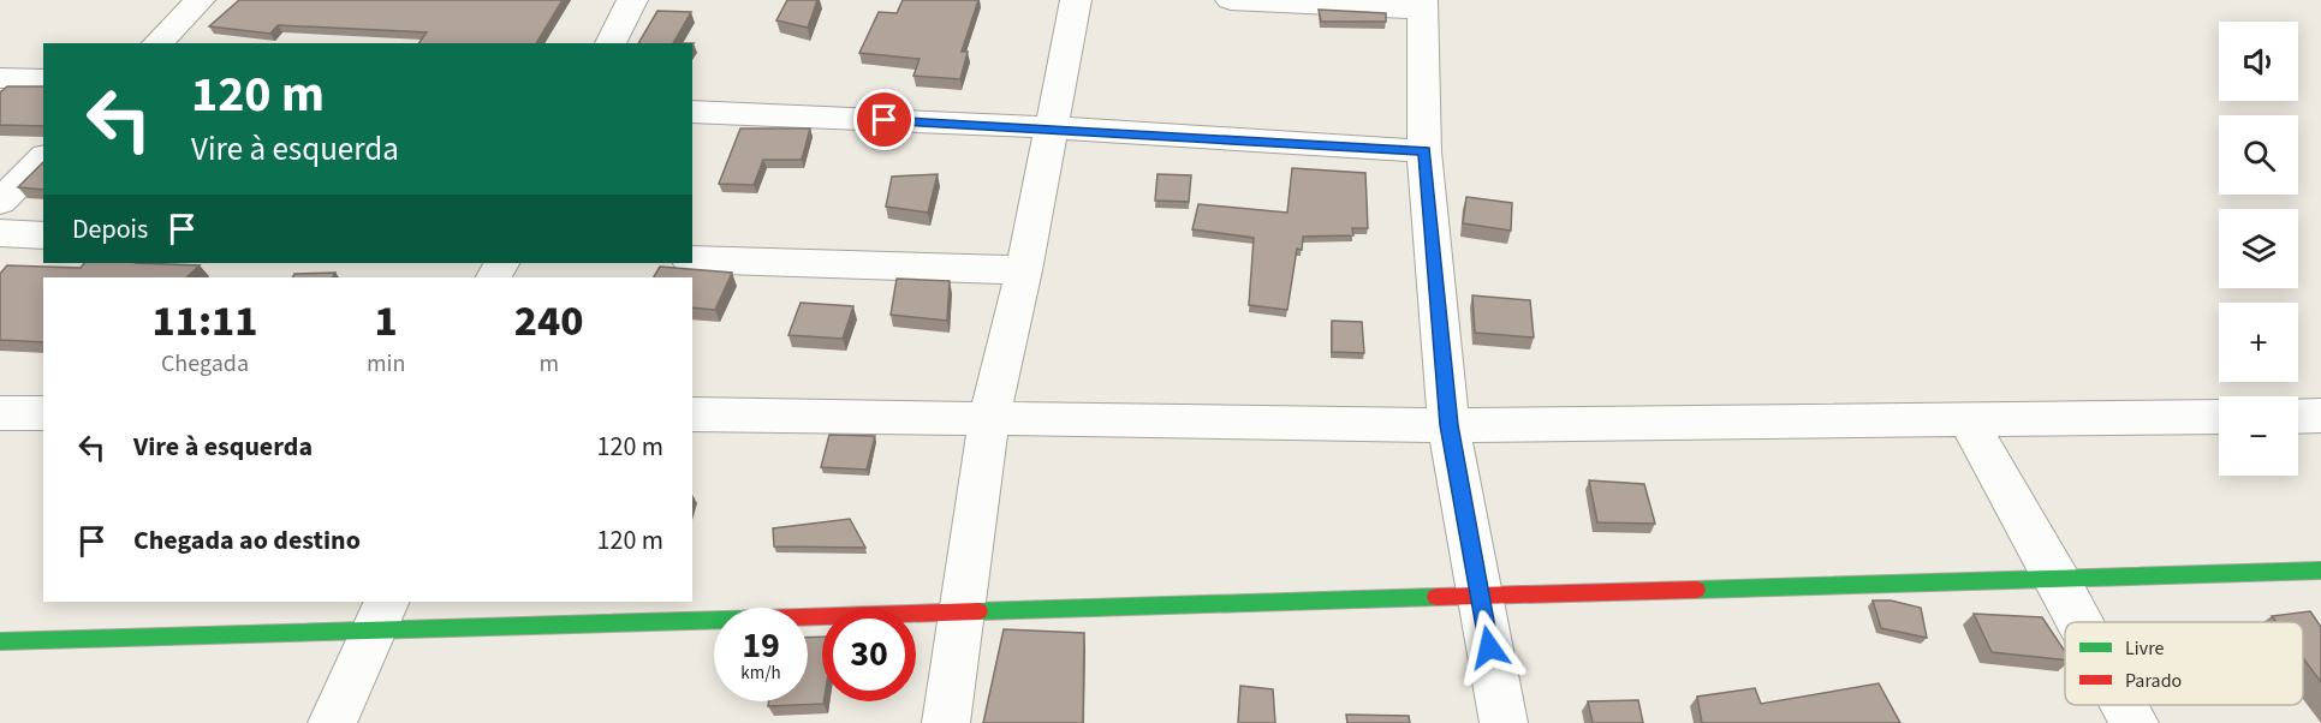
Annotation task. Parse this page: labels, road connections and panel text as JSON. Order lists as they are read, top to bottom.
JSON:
{
  "legend": ["Livre", "Parado"],
  "page": {
    "map_buttons": ["+", "−"],
    "turn": ["120 m", "Vire à esquerda"],
    "then": "Depois",
    "eta": [
      "11:11",
      "Chegada",
      "1",
      "min",
      "240",
      "m"
    ],
    "list": [
      {
        "name": "Vire à esquerda",
        "value": "120 m"
      },
      {
        "name": "Chegada ao destino",
        "value": "120 m"
      }
    ],
    "speed": "19 km/h",
    "limit": "30"
  }
}
